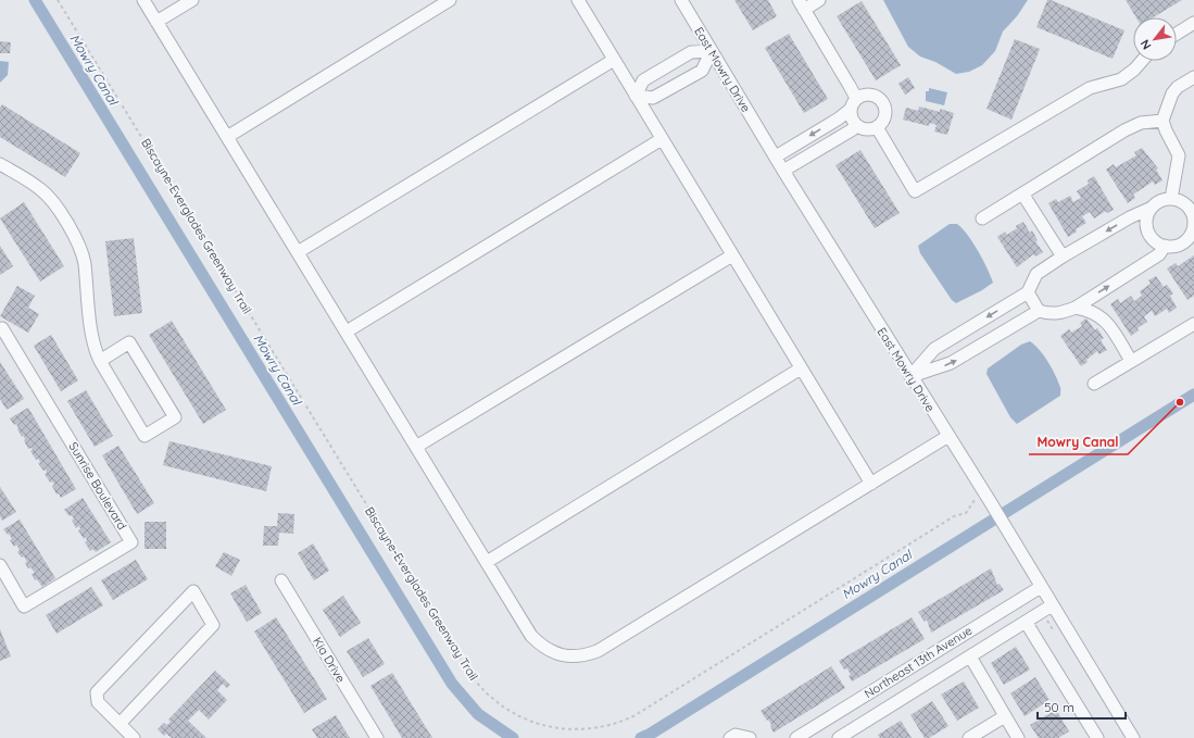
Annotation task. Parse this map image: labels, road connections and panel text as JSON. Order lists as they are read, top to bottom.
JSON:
{
  "streets": {
    "street": [
      "East Mowry Drive",
      "Sunrise Boulevard",
      "Kia Drive",
      "Northeast 13th Avenue"
    ],
    "path": ["Biscayne-Everglades Greenway Trail"]
  },
  "crossings": [
    ["East Mowry Drive", "Northeast 13th Avenue"]
  ],
  "water": ["Mowry Canal"],
  "places": ["Mowry Canal"],
  "scale_bar": "50 m",
  "north": "bottom left"
}
